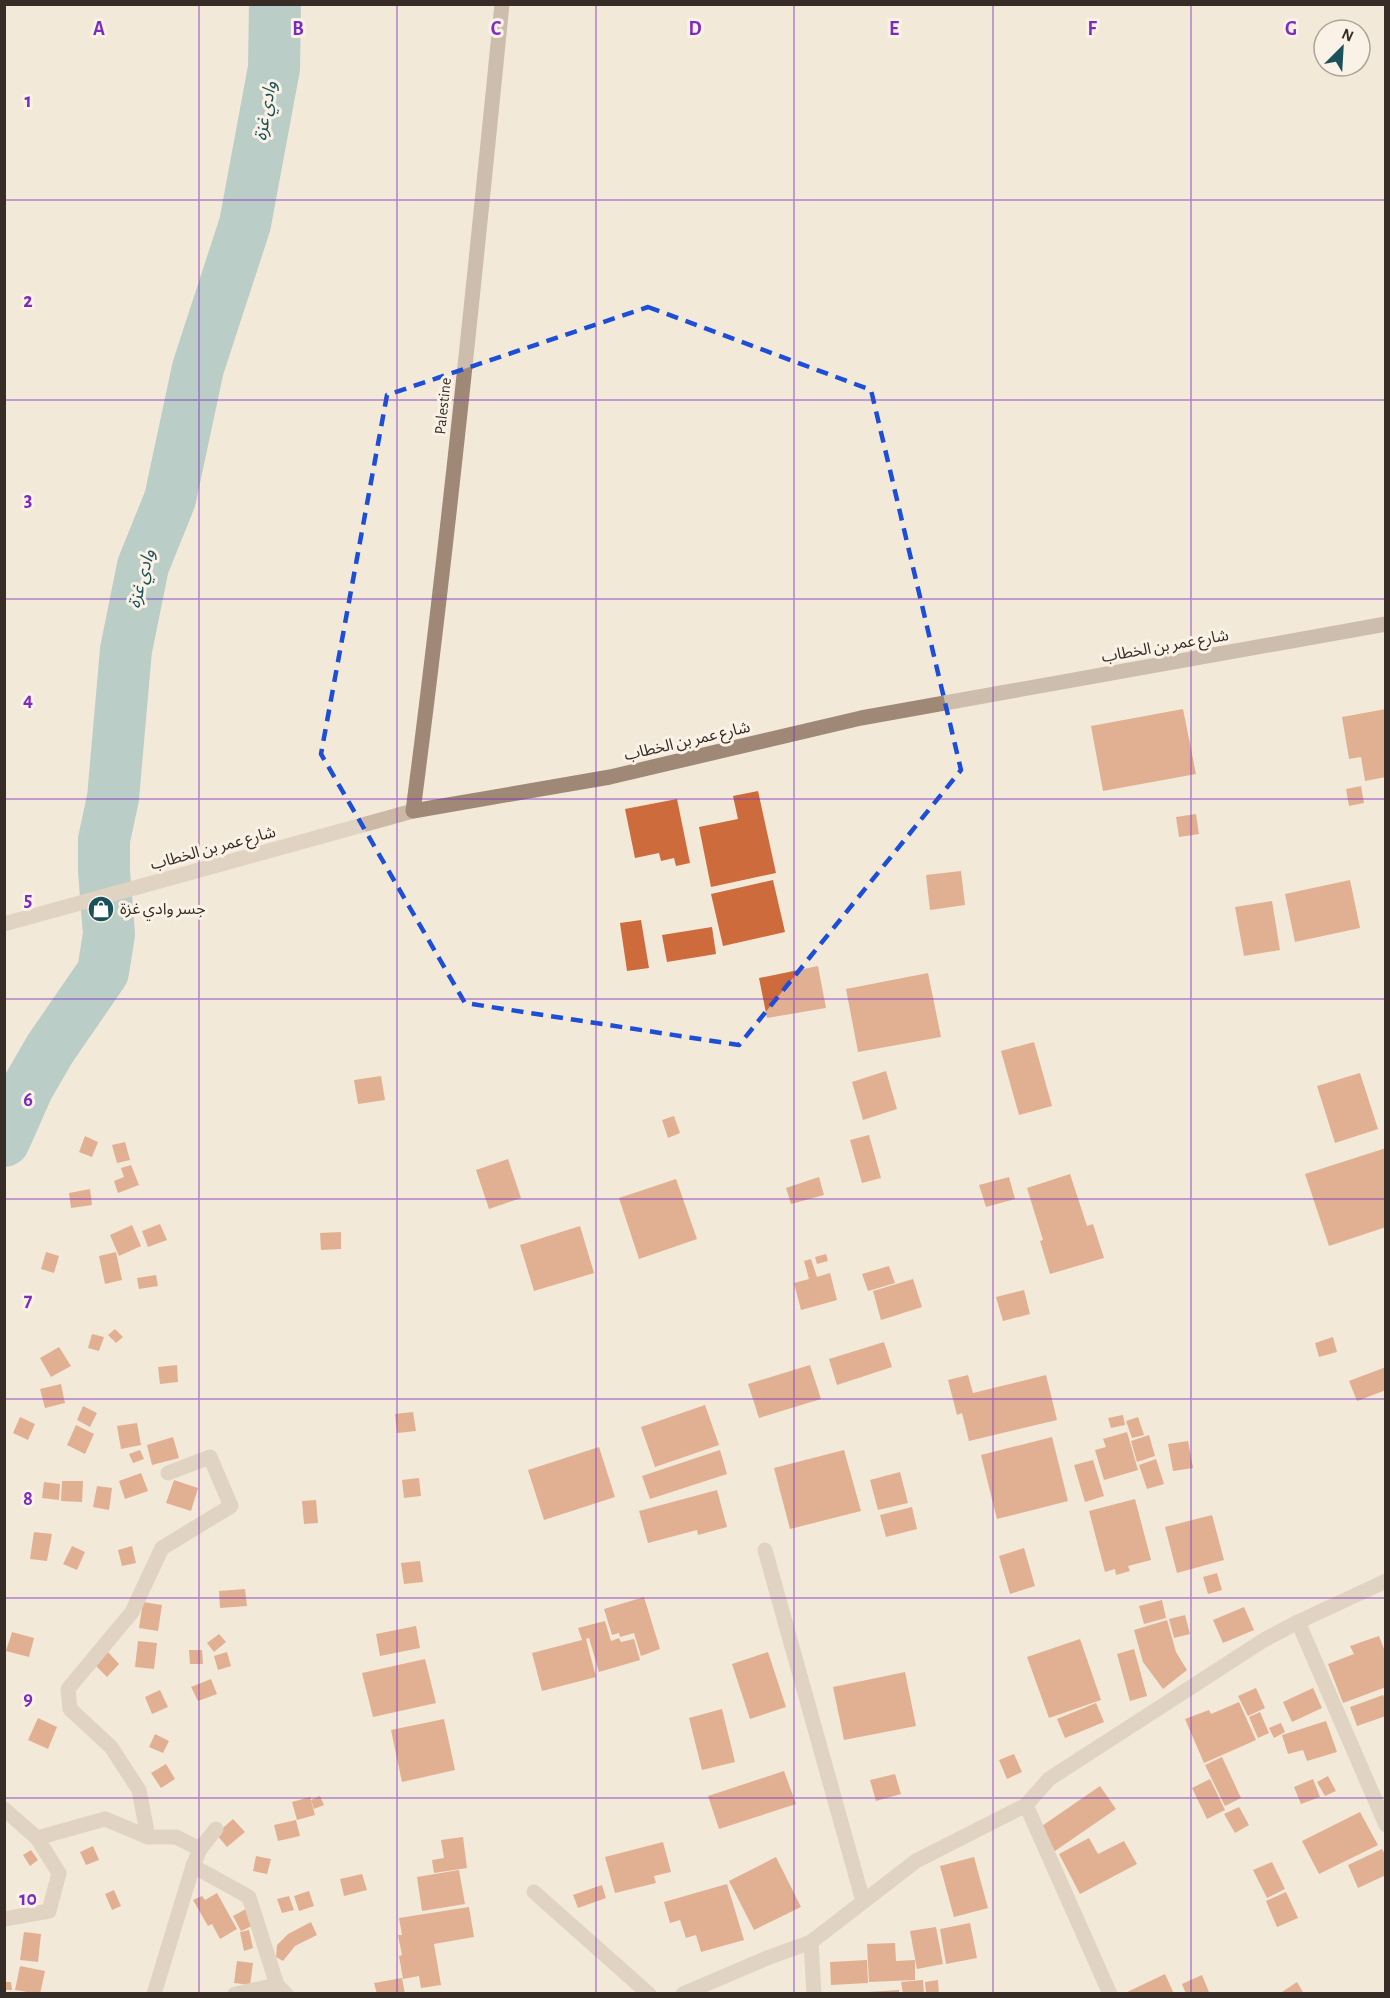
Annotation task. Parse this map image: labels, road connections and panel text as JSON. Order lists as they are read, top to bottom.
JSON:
{
  "streets": {
    "street": ["Palestine", "شارع عمر بن الخطاب"]
  },
  "crossings": [
    ["Palestine", "شارع عمر بن الخطاب"]
  ],
  "water": ["وادي غزة"],
  "places": {
    "shop": ["جسر وادي غزة"]
  },
  "north": "top right",
  "grid": {
    "columns": [
      "A",
      "B",
      "C",
      "D",
      "E",
      "F",
      "G"
    ],
    "rows": [
      "1",
      "2",
      "3",
      "4",
      "5",
      "6",
      "7",
      "8",
      "9",
      "10"
    ]
  }
}
